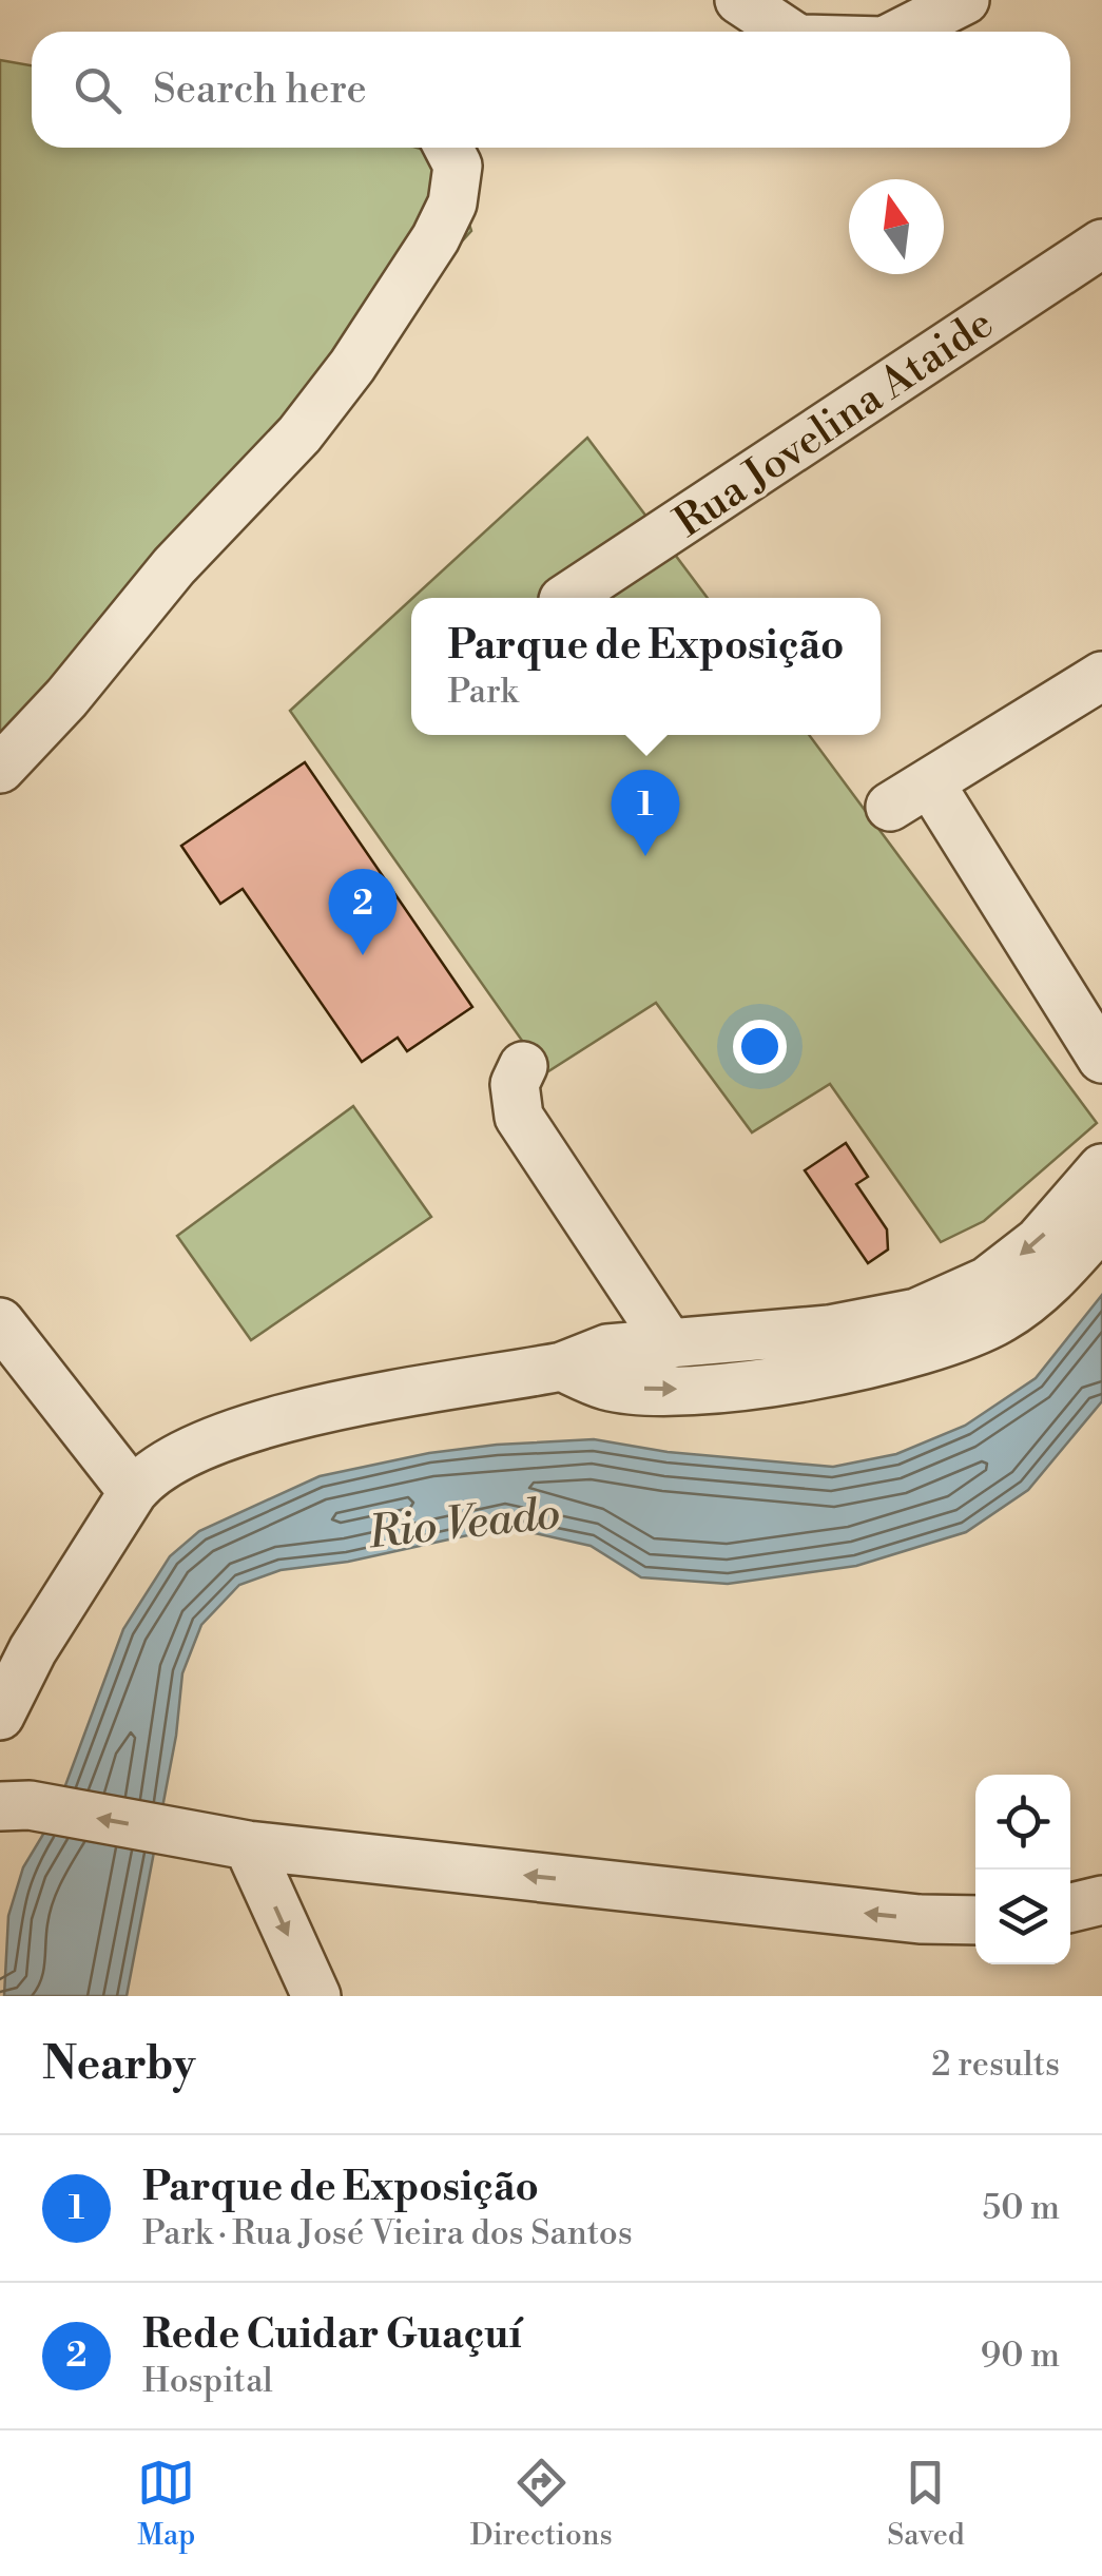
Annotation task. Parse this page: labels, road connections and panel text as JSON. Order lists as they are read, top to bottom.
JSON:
{
  "streets": {
    "street": ["Rua Jovelina Ataide"]
  },
  "water": ["Rio Veado"],
  "north": "top",
  "page": {
    "search": "Search here",
    "popup": ["Parque de Exposição", "Park"],
    "pins": ["1", "2"],
    "heading": ["Nearby", "2 results"],
    "list": [
      {
        "mark": "1",
        "name": "Parque de Exposição",
        "note": "Park · Rua José Vieira dos Santos",
        "value": "50 m"
      },
      {
        "mark": "2",
        "name": "Rede Cuidar Guaçuí",
        "note": "Hospital",
        "value": "90 m"
      }
    ],
    "nav": ["Map", "Directions", "Saved"]
  }
}
